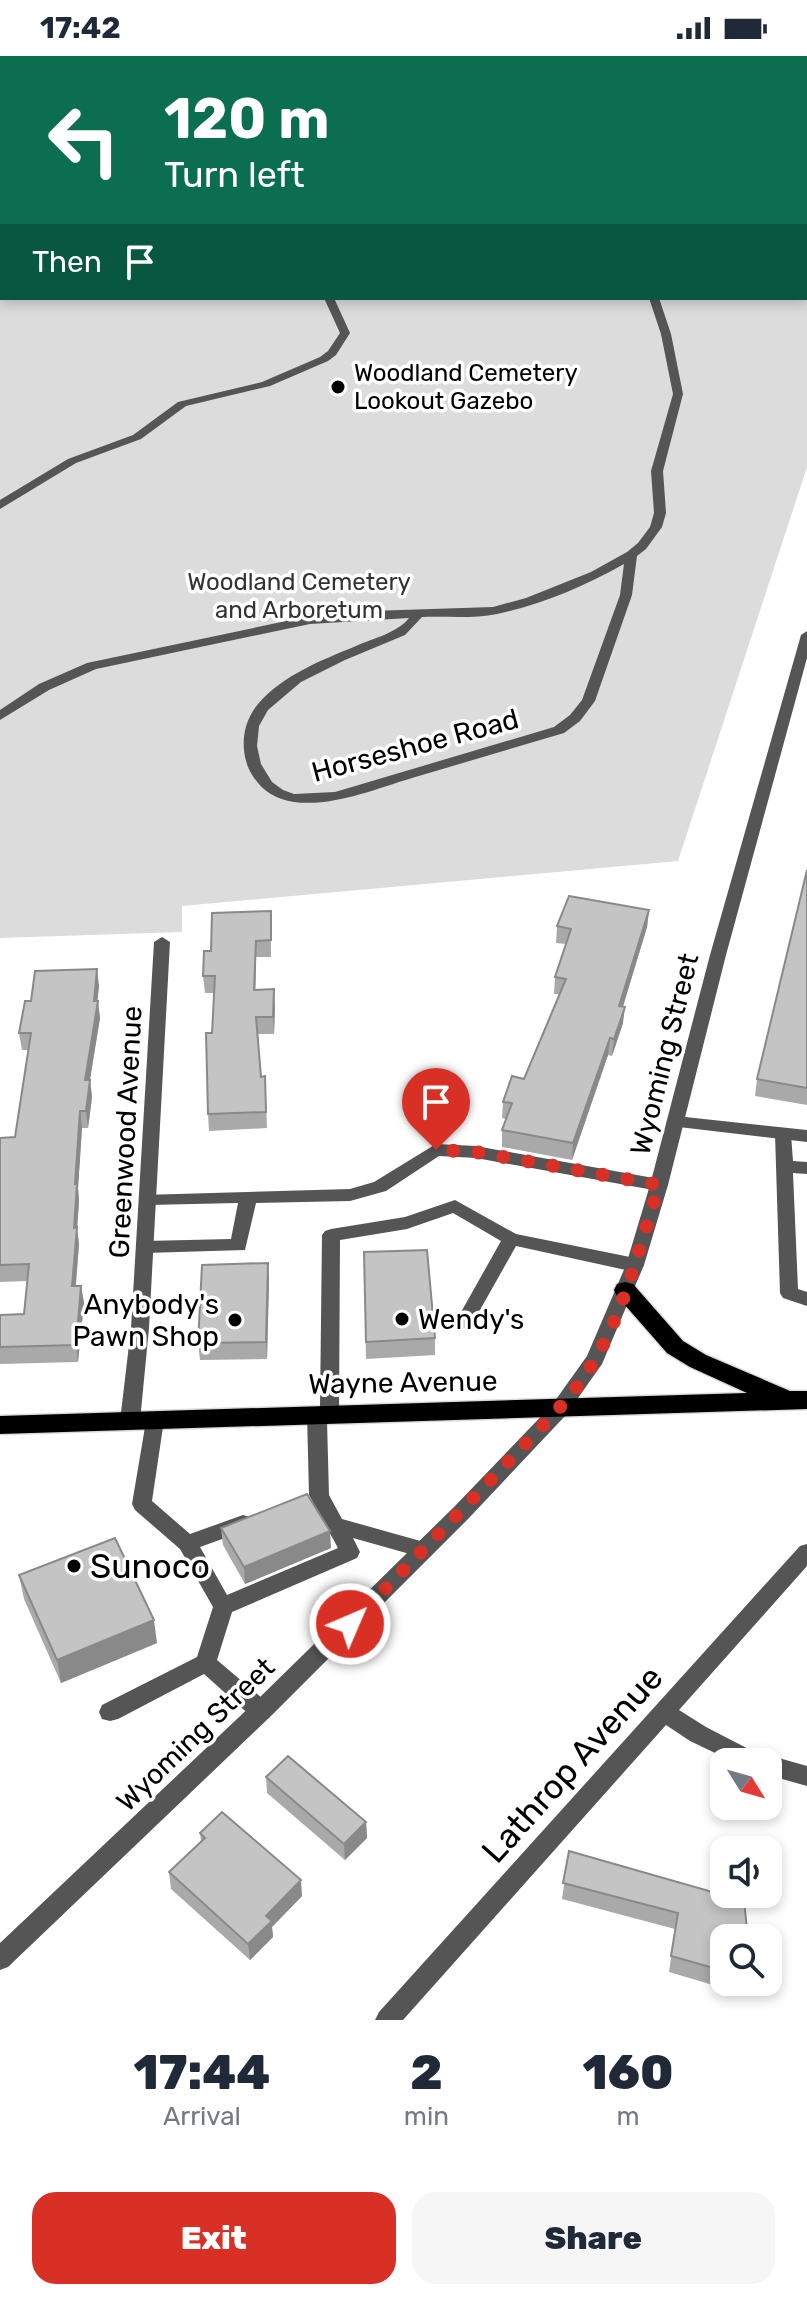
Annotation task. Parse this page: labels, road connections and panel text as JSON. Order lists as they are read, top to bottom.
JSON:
{
  "streets": {
    "main road": ["Wayne Avenue"],
    "street": [
      "Horseshoe Road",
      "Wyoming Street",
      "Greenwood Avenue",
      "Lathrop Avenue"
    ]
  },
  "crossings": [
    ["Wyoming Street", "Wayne Avenue"],
    ["Greenwood Avenue", "Wayne Avenue"]
  ],
  "parks": ["Woodland Cemetery and Arboretum"],
  "places": [
    "Woodland Cemetery Lookout Gazebo",
    "Wendy's",
    "Anybody's Pawn Shop",
    "Sunoco"
  ],
  "north": "bottom right",
  "page": {
    "status": "17:42",
    "turn": ["120 m", "Turn left"],
    "then": "Then",
    "eta": [
      "17:44",
      "Arrival",
      "2",
      "min",
      "160",
      "m"
    ],
    "buttons": ["Exit", "Share"]
  }
}
